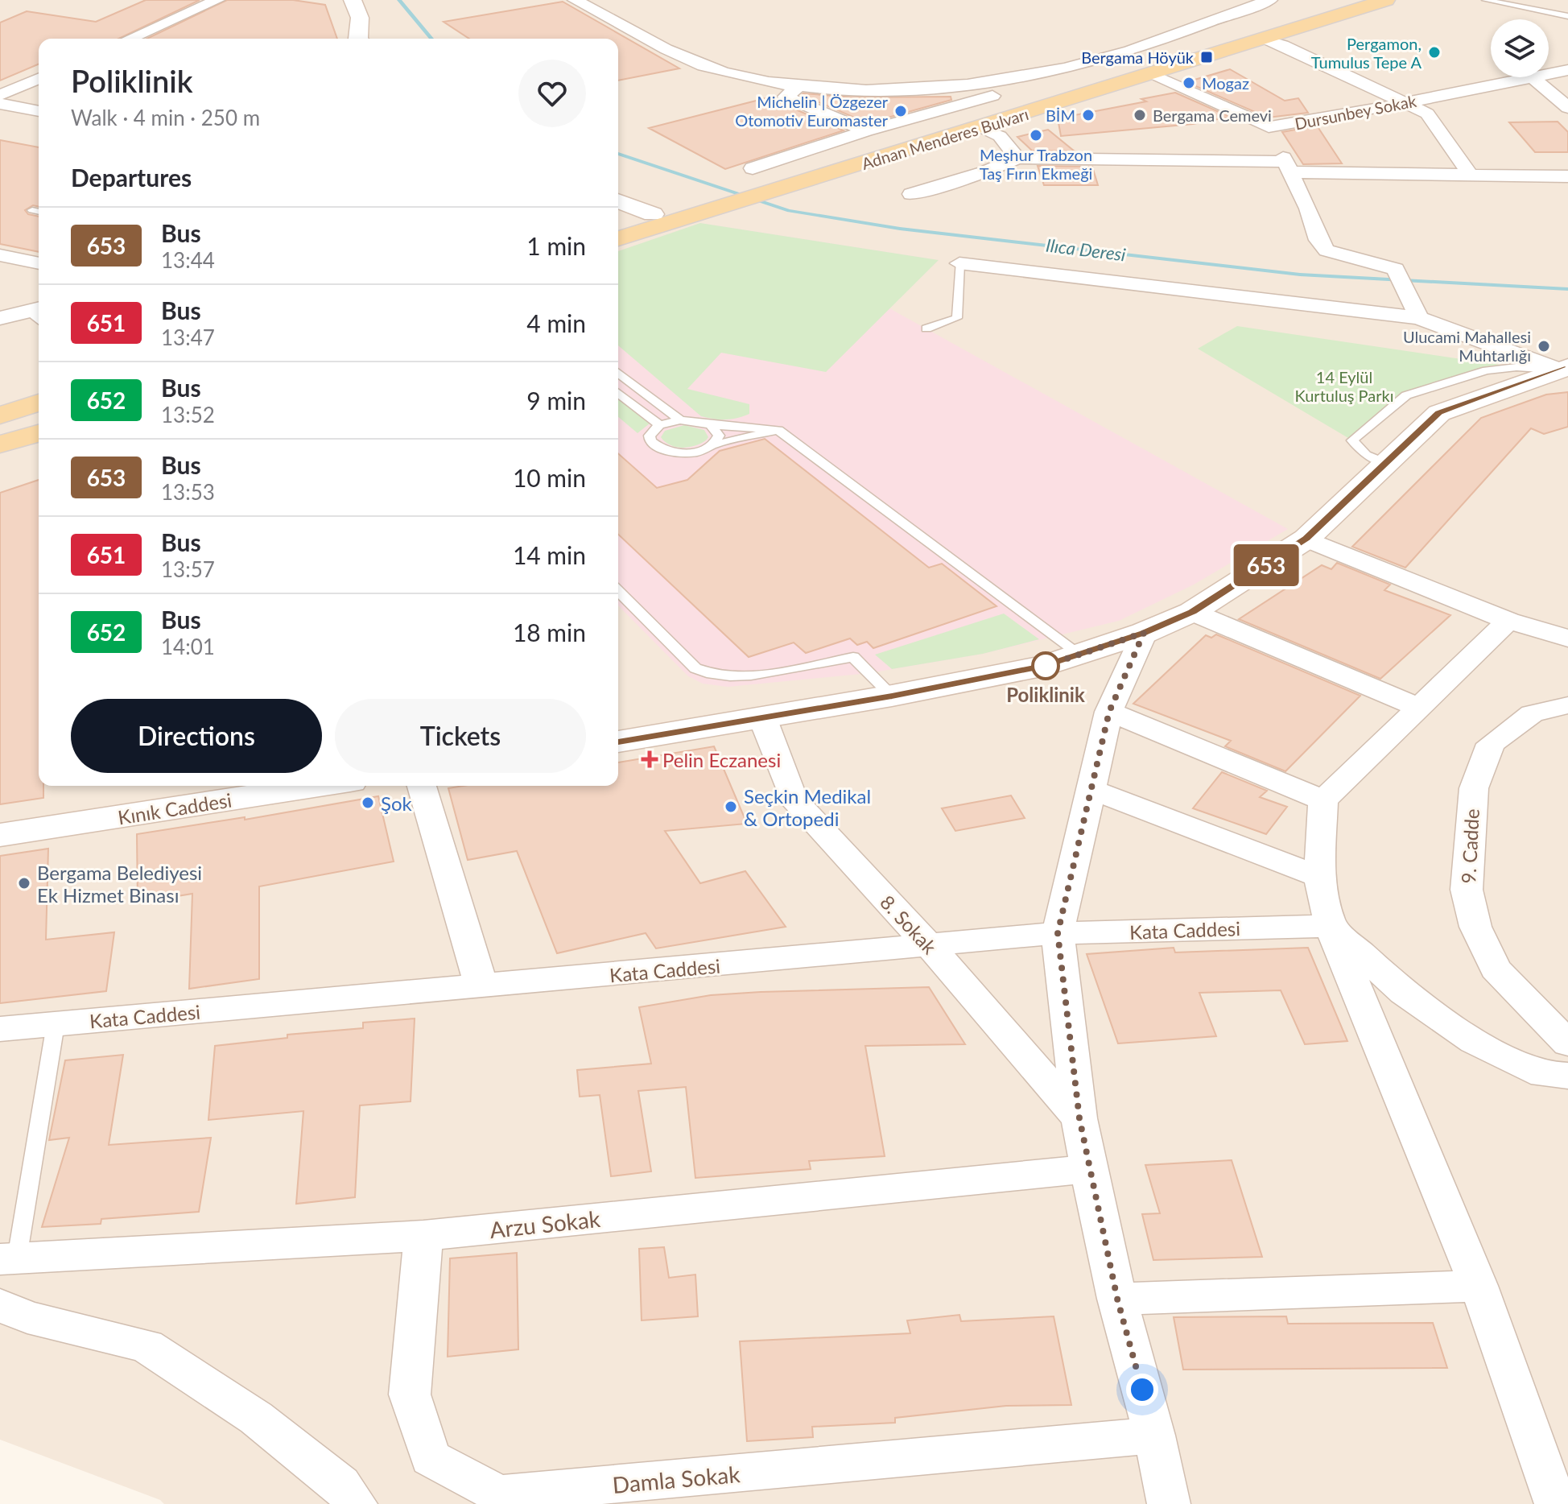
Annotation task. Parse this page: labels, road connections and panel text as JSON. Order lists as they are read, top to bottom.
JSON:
{
  "streets": {
    "main road": ["Adnan Menderes Bulvarı", "Kınık Caddesi"],
    "street": [
      "Dursunbey Sokak",
      "9. Cadde",
      "8. Sokak",
      "Kata Caddesi",
      "Arzu Sokak",
      "Damla Sokak"
    ]
  },
  "crossings": [
    ["Dursunbey Sokak", "Adnan Menderes Bulvarı"],
    ["8. Sokak", "Kata Caddesi"],
    ["Arzu Sokak", "Damla Sokak"]
  ],
  "water": ["Ilıca Deresi"],
  "parks": ["14 Eylül Kurtuluş Parkı"],
  "places": {
    "other": [
      "Pergamon, Tumulus Tepe A",
      "Mogaz",
      "Michelin | Özgezer Otomotiv Euromaster",
      "BİM",
      "Bergama Cemevi",
      "Meşhur Trabzon Taş Fırın Ekmeği",
      "Ulucami Mahallesi Muhtarlığı",
      "Poliklinik",
      "Şok",
      "Seçkin Medikal & Ortopedi",
      "Bergama Belediyesi Ek Hizmet Binası"
    ],
    "transit": ["Bergama Höyük"],
    "health": ["Pelin Eczanesi"]
  },
  "lines": ["bus line 653"],
  "page": {
    "on_map": "653",
    "heading": [
      ["Poliklinik", "Walk · 4 min · 250 m"],
      "Departures"
    ],
    "list": [
      {
        "mark": "653",
        "name": "Bus",
        "note": "13:44",
        "value": "1 min"
      },
      {
        "mark": "651",
        "name": "Bus",
        "note": "13:47",
        "value": "4 min"
      },
      {
        "mark": "652",
        "name": "Bus",
        "note": "13:52",
        "value": "9 min"
      },
      {
        "mark": "653",
        "name": "Bus",
        "note": "13:53",
        "value": "10 min"
      },
      {
        "mark": "651",
        "name": "Bus",
        "note": "13:57",
        "value": "14 min"
      },
      {
        "mark": "652",
        "name": "Bus",
        "note": "14:01",
        "value": "18 min"
      }
    ],
    "buttons": ["Directions", "Tickets"]
  }
}
